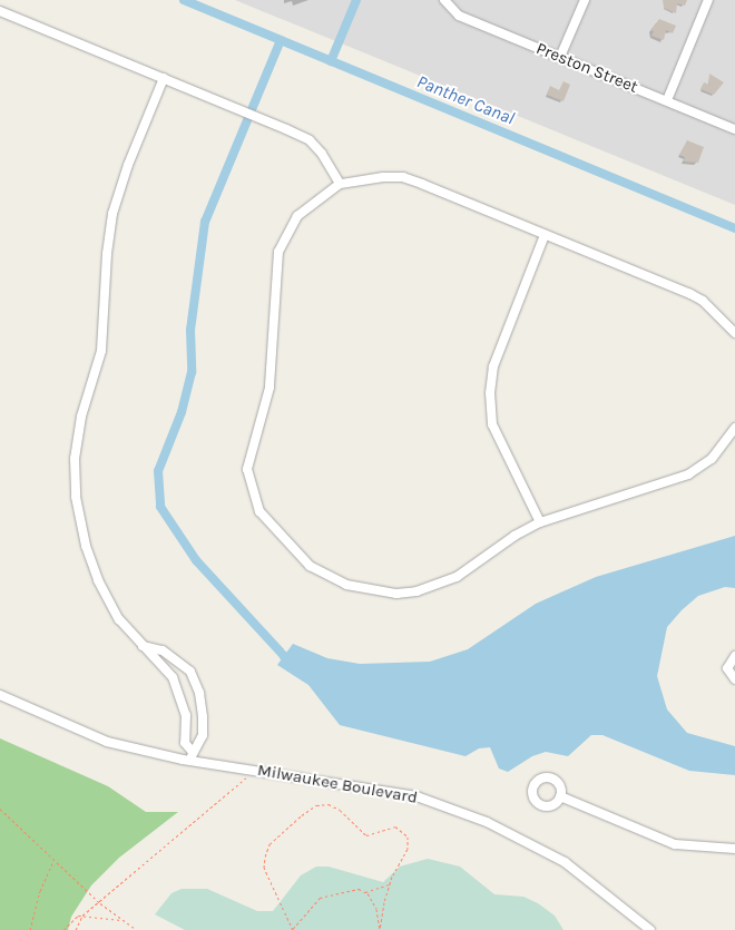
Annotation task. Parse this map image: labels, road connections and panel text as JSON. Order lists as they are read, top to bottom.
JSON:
{
  "streets": {
    "street": ["Preston Street", "Milwaukee Boulevard"]
  },
  "water": ["Panther Canal"]
}
